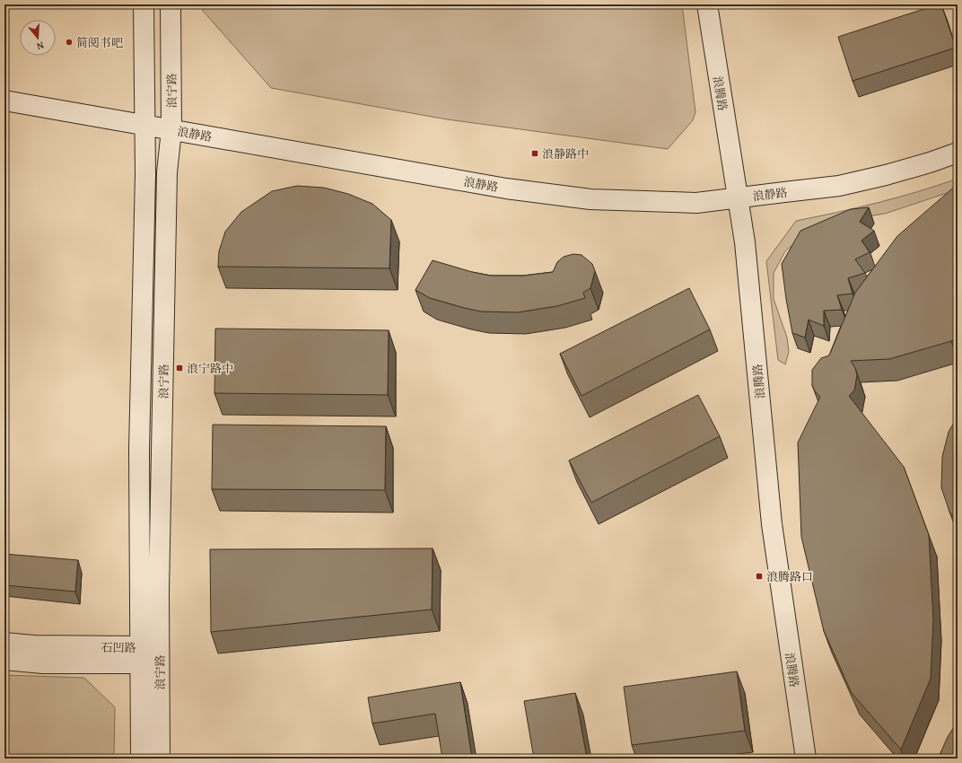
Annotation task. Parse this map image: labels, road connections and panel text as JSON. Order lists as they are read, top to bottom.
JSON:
{
  "streets": {
    "main road": [
      "浪宁路",
      "浪腾路",
      "浪静路",
      "石凹路"
    ]
  },
  "crossings": [
    ["浪宁路", "浪静路"],
    ["浪宁路", "石凹路"],
    ["浪腾路", "浪静路"]
  ],
  "places": {
    "other": ["简阅书吧"],
    "transit": ["浪静路中", "浪宁路中", "浪腾路口"]
  },
  "north": "bottom"
}
